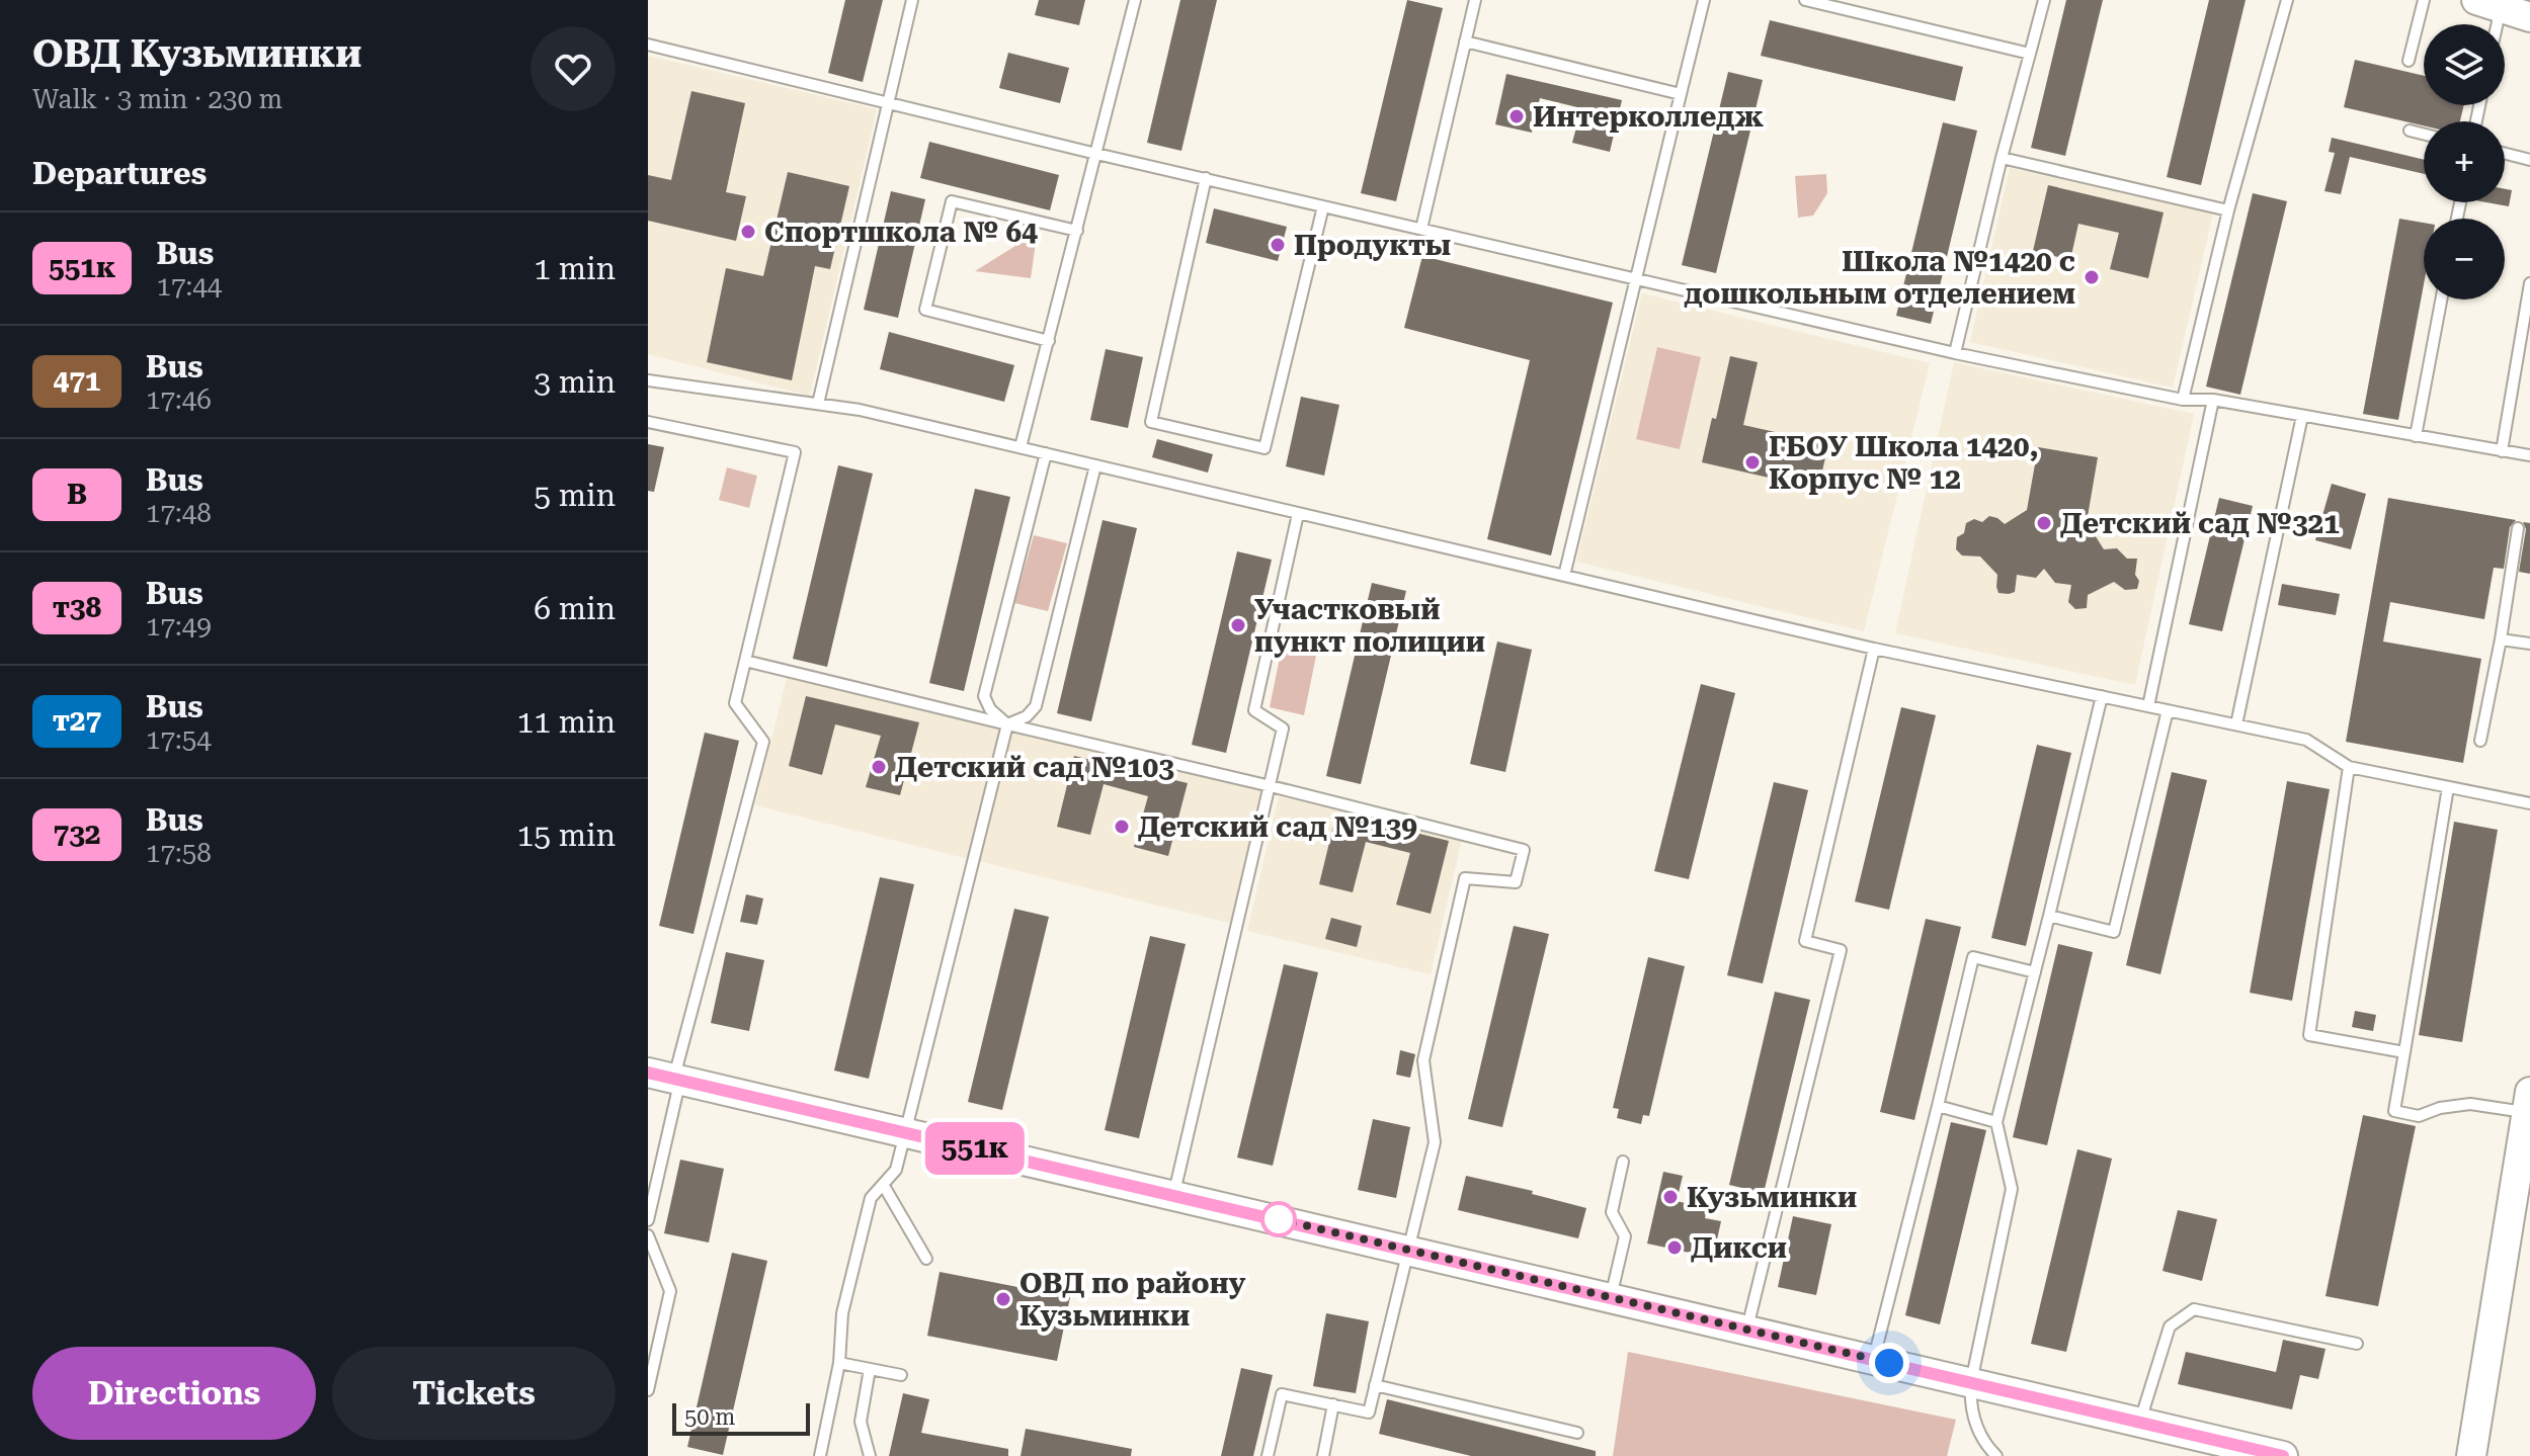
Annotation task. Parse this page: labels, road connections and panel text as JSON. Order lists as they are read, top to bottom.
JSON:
{
  "places": [
    "Интерколледж",
    "Спортшкола № 64",
    "Продукты",
    "Школа №1420 с дошкольным отделением",
    "ГБОУ Школа 1420, Корпус № 12",
    "Детский сад №321",
    "Участковый пункт полиции",
    "Детский сад №103",
    "Детский сад №139",
    "Кузьминки",
    "Дикси",
    "ОВД по району Кузьминки"
  ],
  "lines": ["bus line 551к"],
  "scale_bar": "50 m",
  "page": {
    "heading": [
      ["ОВД Кузьминки", "Walk · 3 min · 230 m"],
      "Departures"
    ],
    "on_map": "551к",
    "map_buttons": ["+", "−"],
    "list": [
      {
        "mark": "551к",
        "name": "Bus",
        "note": "17:44",
        "value": "1 min"
      },
      {
        "mark": "471",
        "name": "Bus",
        "note": "17:46",
        "value": "3 min"
      },
      {
        "mark": "В",
        "name": "Bus",
        "note": "17:48",
        "value": "5 min"
      },
      {
        "mark": "т38",
        "name": "Bus",
        "note": "17:49",
        "value": "6 min"
      },
      {
        "mark": "т27",
        "name": "Bus",
        "note": "17:54",
        "value": "11 min"
      },
      {
        "mark": "732",
        "name": "Bus",
        "note": "17:58",
        "value": "15 min"
      }
    ],
    "buttons": ["Directions", "Tickets"],
    "scale": "50 m"
  }
}
